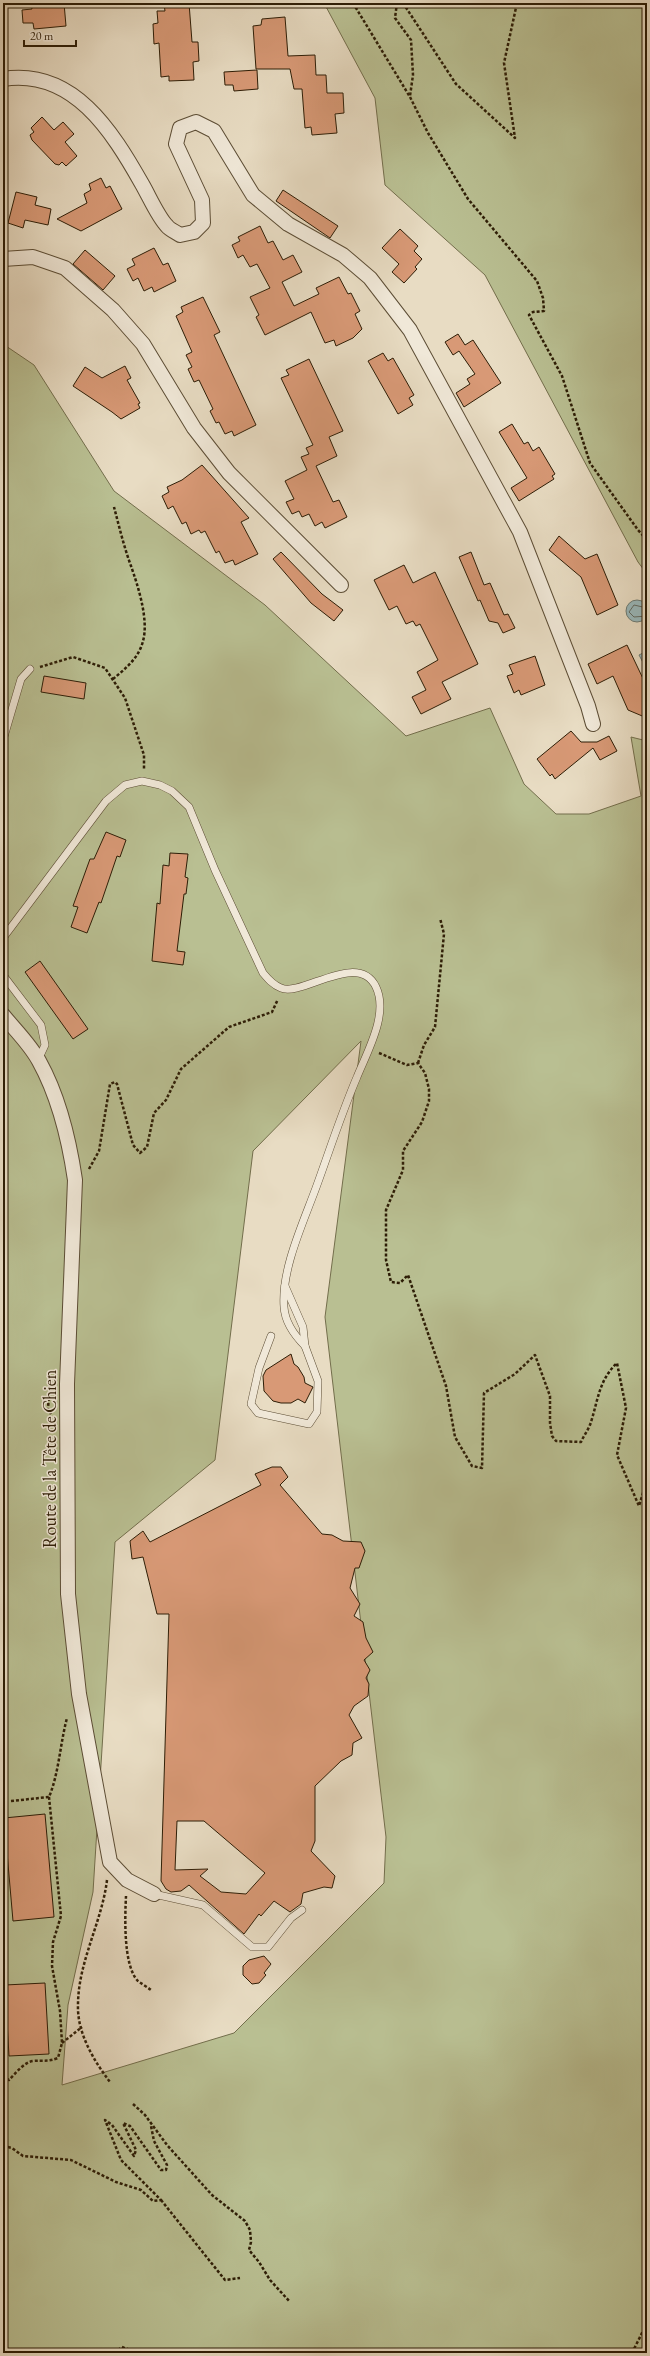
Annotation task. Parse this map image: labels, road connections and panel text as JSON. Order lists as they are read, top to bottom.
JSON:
{
  "streets": {
    "street": ["Route de la Tête de Chien"]
  },
  "scale_bar": "20 m"
}
